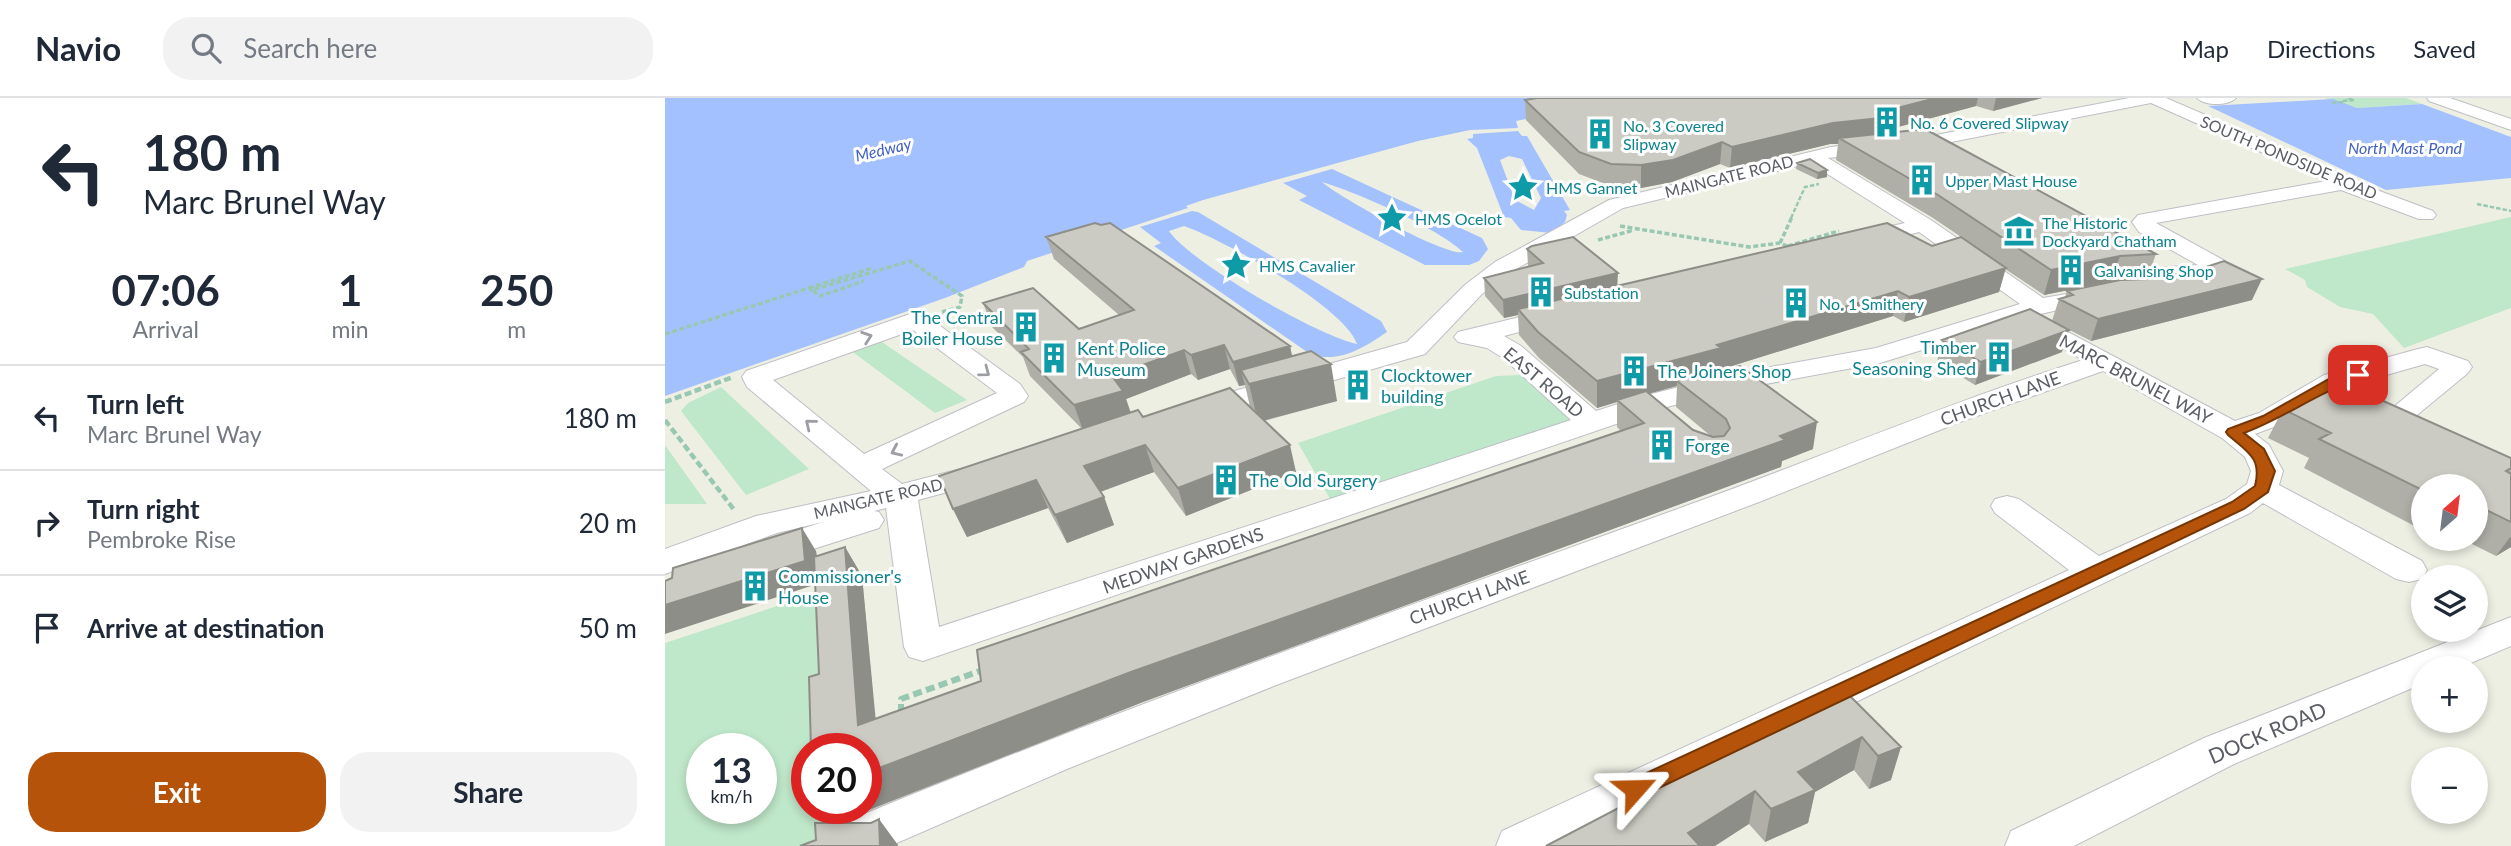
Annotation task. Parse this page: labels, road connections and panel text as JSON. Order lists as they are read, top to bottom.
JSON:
{
  "streets": {
    "street": [
      "SOUTH PONDSIDE ROAD",
      "MAINGATE ROAD",
      "MARC BRUNEL WAY",
      "EAST ROAD",
      "CHURCH LANE",
      "MEDWAY GARDENS",
      "DOCK ROAD"
    ]
  },
  "crossings": [
    ["SOUTH PONDSIDE ROAD", "MAINGATE ROAD"],
    ["MAINGATE ROAD", "MARC BRUNEL WAY"],
    ["MAINGATE ROAD", "EAST ROAD"],
    ["MAINGATE ROAD", "MEDWAY GARDENS"],
    ["MARC BRUNEL WAY", "CHURCH LANE"],
    ["EAST ROAD", "MEDWAY GARDENS"]
  ],
  "water": ["North Mast Pond", "Medway"],
  "places": {
    "building": [
      "No. 6 Covered Slipway",
      "No. 3 Covered Slipway",
      "Upper Mast House",
      "Galvanising Shop",
      "Substation",
      "No. 1 Smithery",
      "The Central Boiler House",
      "Timber Seasoning Shed",
      "Kent Police Museum",
      "The Joiners Shop",
      "Clocktower building",
      "Forge",
      "The Old Surgery",
      "Commissioner's House"
    ],
    "place": ["HMS Gannet", "HMS Ocelot", "HMS Cavalier"],
    "museum": ["The Historic Dockyard Chatham"]
  },
  "north": "top right",
  "page": {
    "header": "Navio",
    "search": "Search here",
    "nav": ["Map", "Directions", "Saved"],
    "turn": ["180 m", "Marc Brunel Way"],
    "eta": [
      "07:06",
      "Arrival",
      "1",
      "min",
      "250",
      "m"
    ],
    "list": [
      {
        "name": "Turn left",
        "note": "Marc Brunel Way",
        "value": "180 m"
      },
      {
        "name": "Turn right",
        "note": "Pembroke Rise",
        "value": "20 m"
      },
      {
        "name": "Arrive at destination",
        "value": "50 m"
      }
    ],
    "map_buttons": ["+", "−"],
    "speed": "13 km/h",
    "limit": "20",
    "buttons": ["Exit", "Share"]
  }
}
